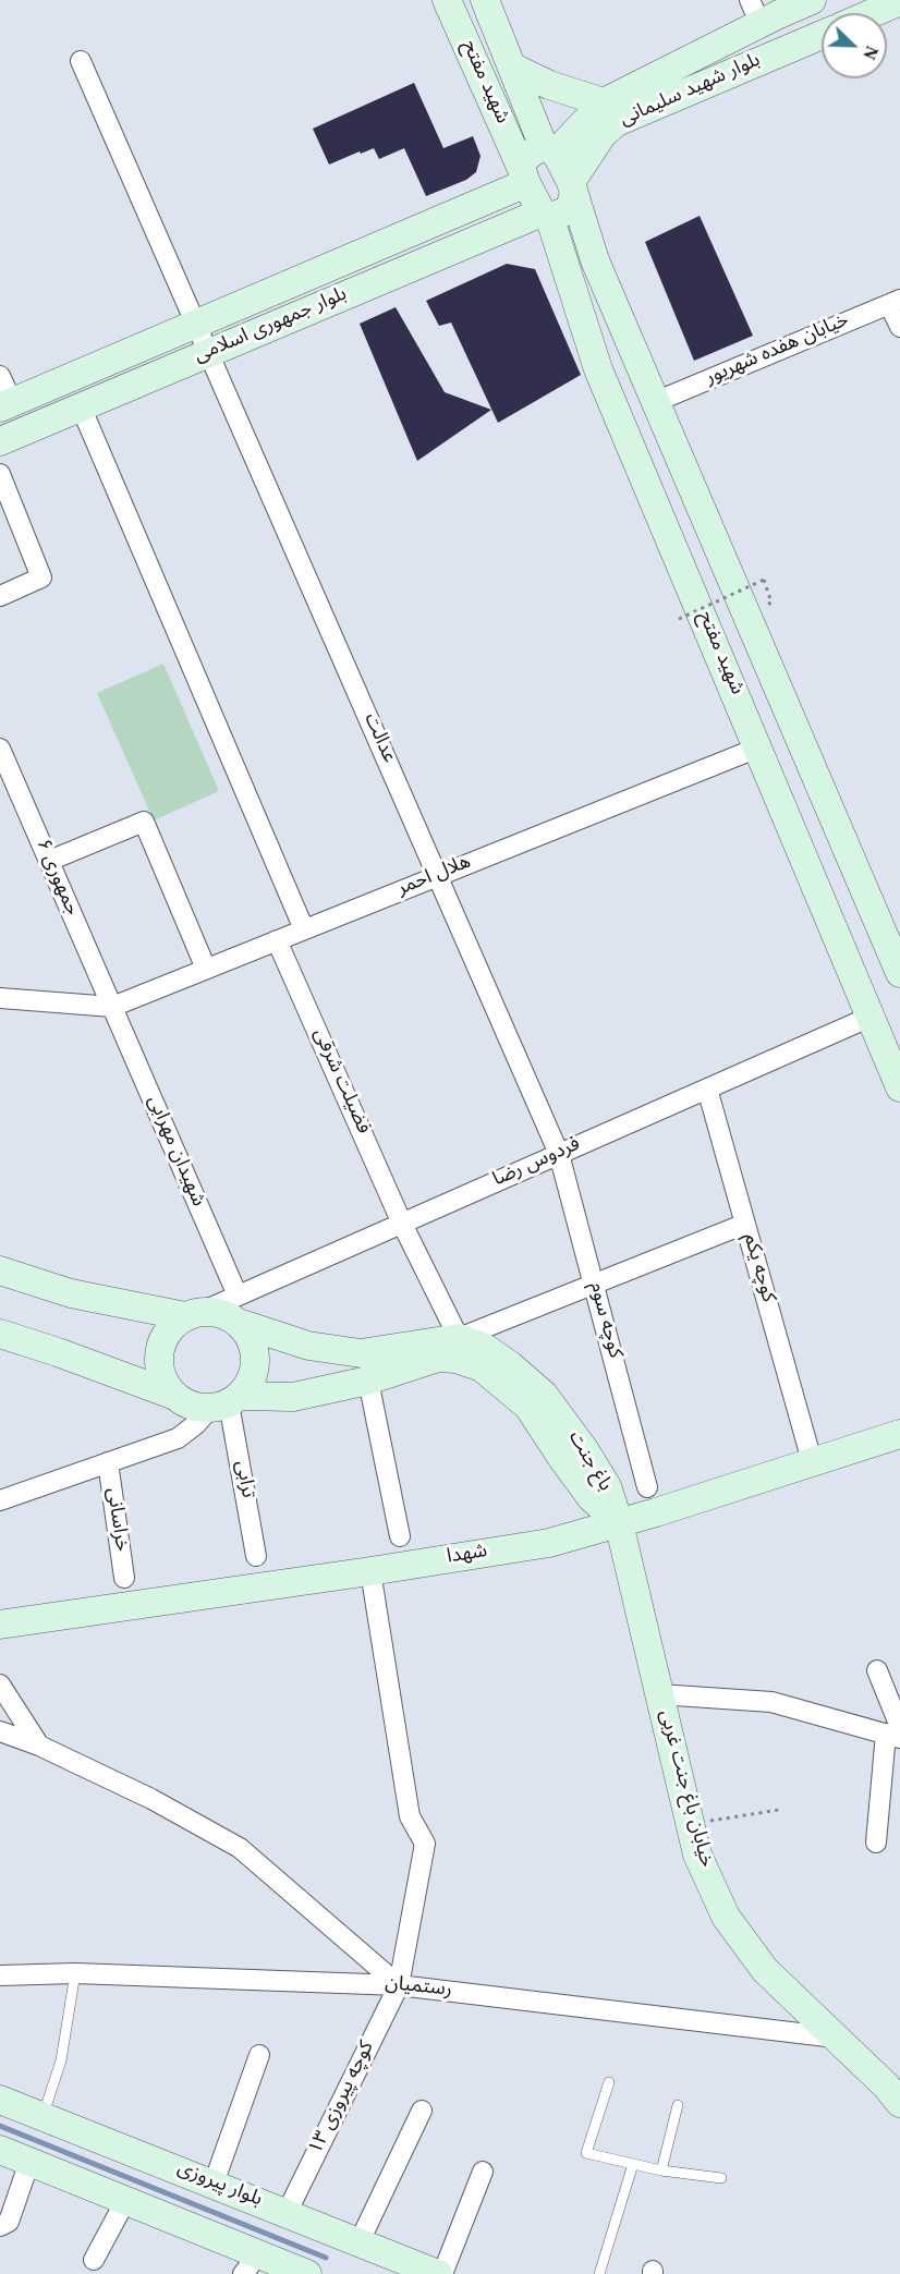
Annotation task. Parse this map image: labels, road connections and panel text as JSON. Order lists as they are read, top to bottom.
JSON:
{
  "streets": {
    "street": [
      "شهید مفتح",
      "بلوار شهید سلیمانی",
      "بلوار جمهوری اسلامی",
      "خیابان هفده شهریور",
      "عدالت",
      "هلال احمر",
      "جمهوری ۶",
      "فضیلت شرقی",
      "شهیدان مهرابی",
      "فردوس رضا",
      "کوچه یکم",
      "کوچه سوم",
      "باغ جنت",
      "ترابی",
      "خراسانی",
      "شهدا",
      "خیابان باغ جنت غربی",
      "رستمیان",
      "کوچه پیروزی ۱۳",
      "بلوار پیروزی"
    ]
  },
  "crossings": [
    ["شهید مفتح", "بلوار شهید سلیمانی"],
    ["شهید مفتح", "بلوار جمهوری اسلامی"],
    ["شهید مفتح", "خیابان هفده شهریور"],
    ["شهید مفتح", "هلال احمر"],
    ["شهید مفتح", "فردوس رضا"],
    ["بلوار شهید سلیمانی", "بلوار جمهوری اسلامی"],
    ["بلوار جمهوری اسلامی", "عدالت"],
    ["عدالت", "هلال احمر"],
    ["عدالت", "فردوس رضا"],
    ["عدالت", "کوچه سوم"],
    ["هلال احمر", "جمهوری ۶"],
    ["هلال احمر", "فضیلت شرقی"],
    ["هلال احمر", "شهیدان مهرابی"],
    ["جمهوری ۶", "شهیدان مهرابی"],
    ["فضیلت شرقی", "فردوس رضا"],
    ["فضیلت شرقی", "باغ جنت"],
    ["شهیدان مهرابی", "فردوس رضا"],
    ["شهیدان مهرابی", "باغ جنت"],
    ["شهیدان مهرابی", "ترابی"],
    ["فردوس رضا", "کوچه یکم"],
    ["فردوس رضا", "کوچه سوم"],
    ["فردوس رضا", "باغ جنت"],
    ["فردوس رضا", "ترابی"],
    ["باغ جنت", "ترابی"],
    ["باغ جنت", "شهدا"],
    ["باغ جنت", "خیابان باغ جنت غربی"],
    ["شهدا", "خیابان باغ جنت غربی"],
    ["شهدا", "کوچه پیروزی ۱۳"],
    ["خیابان باغ جنت غربی", "رستمیان"],
    ["رستمیان", "کوچه پیروزی ۱۳"],
    ["کوچه پیروزی ۱۳", "بلوار پیروزی"]
  ],
  "north": "bottom right"
}
